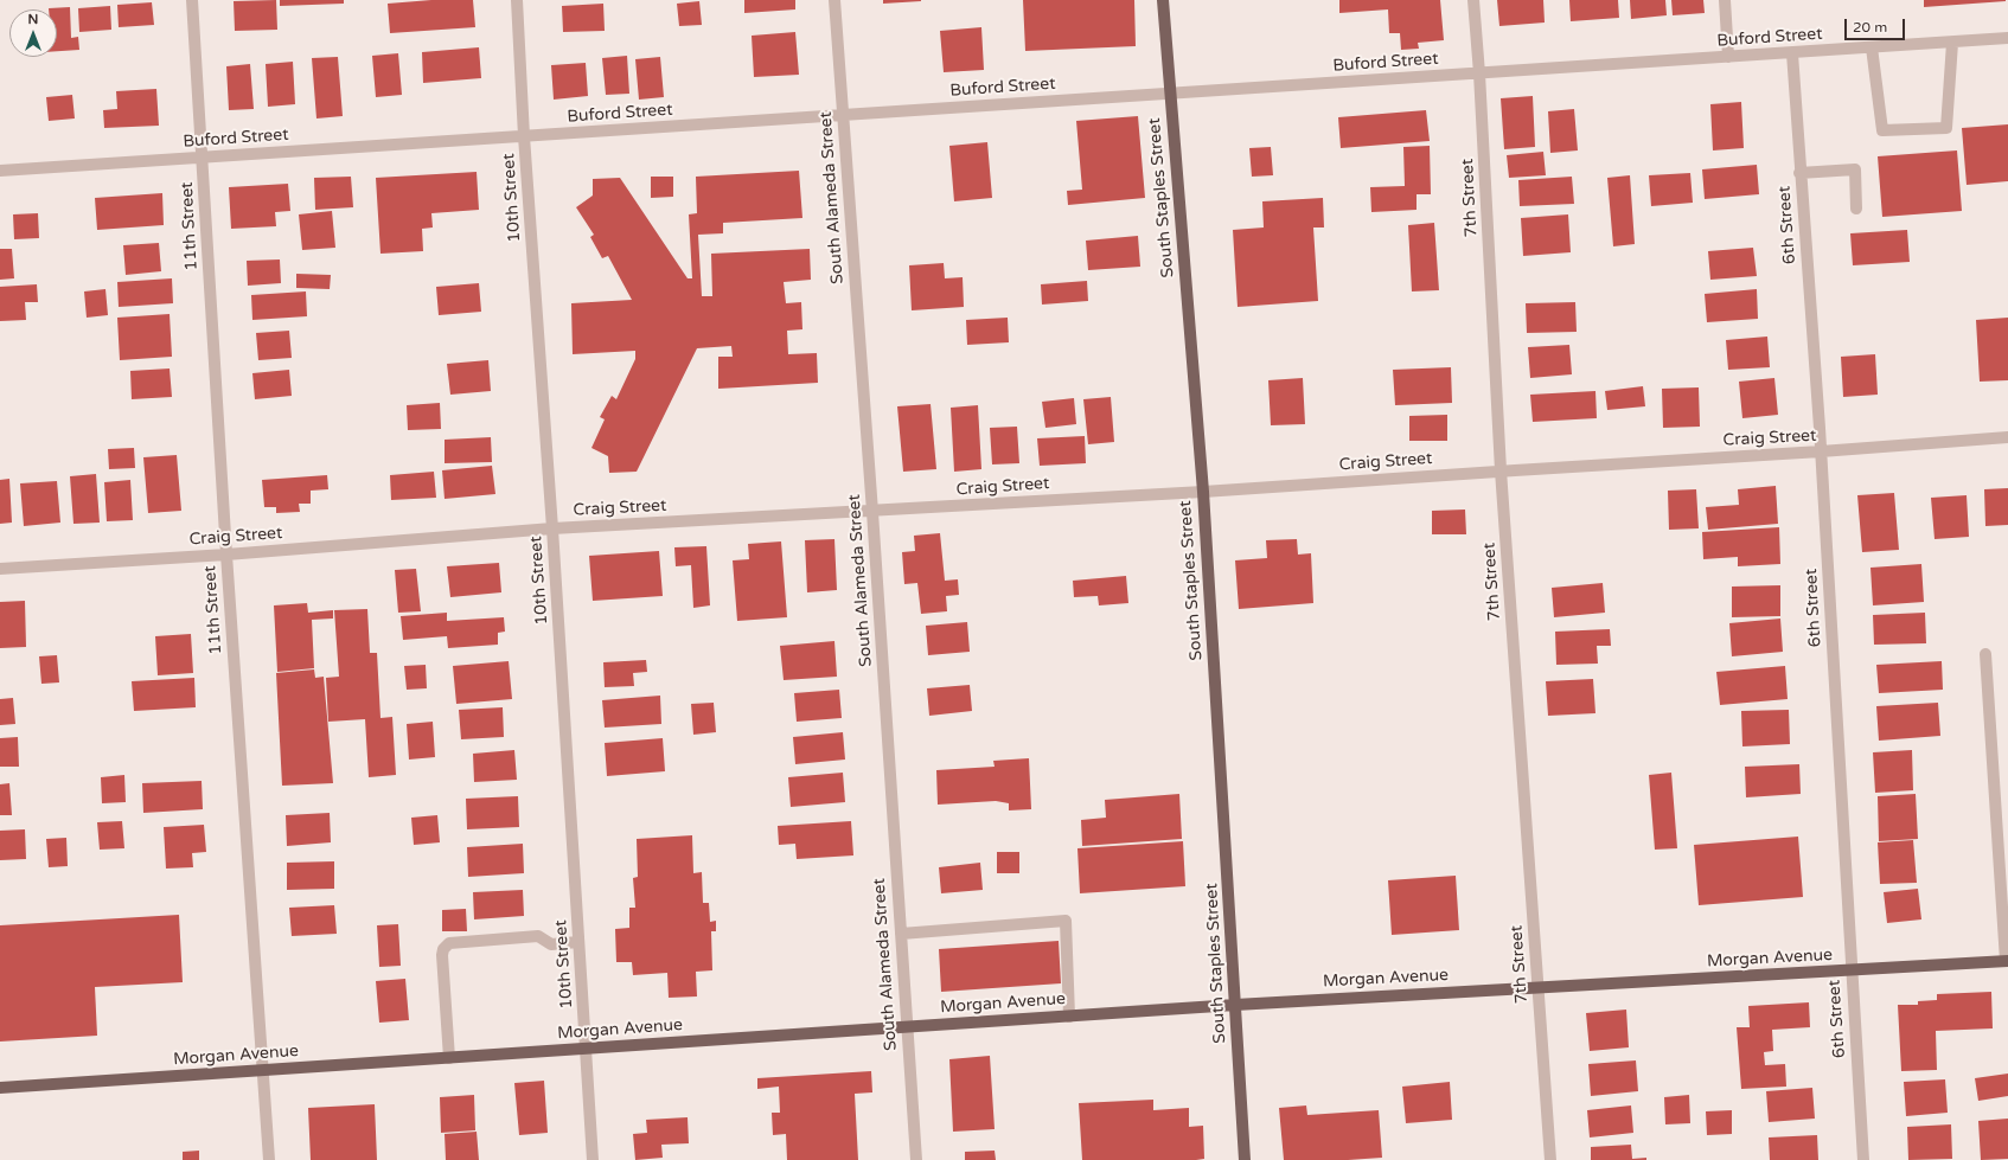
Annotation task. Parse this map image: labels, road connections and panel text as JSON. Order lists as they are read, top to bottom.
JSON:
{
  "streets": {
    "main road": ["South Staples Street", "Morgan Avenue"],
    "street": [
      "Buford Street",
      "10th Street",
      "South Alameda Street",
      "7th Street",
      "6th Street",
      "11th Street",
      "Craig Street"
    ]
  },
  "crossings": [
    ["Buford Street", "10th Street"],
    ["Buford Street", "South Alameda Street"],
    ["Buford Street", "South Staples Street"],
    ["Buford Street", "7th Street"],
    ["Buford Street", "6th Street"],
    ["Buford Street", "11th Street"],
    ["10th Street", "Craig Street"],
    ["10th Street", "Morgan Avenue"],
    ["South Alameda Street", "Craig Street"],
    ["South Alameda Street", "Morgan Avenue"],
    ["South Staples Street", "Craig Street"],
    ["South Staples Street", "Morgan Avenue"],
    ["7th Street", "Craig Street"],
    ["7th Street", "Morgan Avenue"],
    ["6th Street", "Craig Street"],
    ["6th Street", "Morgan Avenue"],
    ["11th Street", "Craig Street"],
    ["11th Street", "Morgan Avenue"]
  ],
  "scale_bar": "20 m",
  "north": "top"
}
